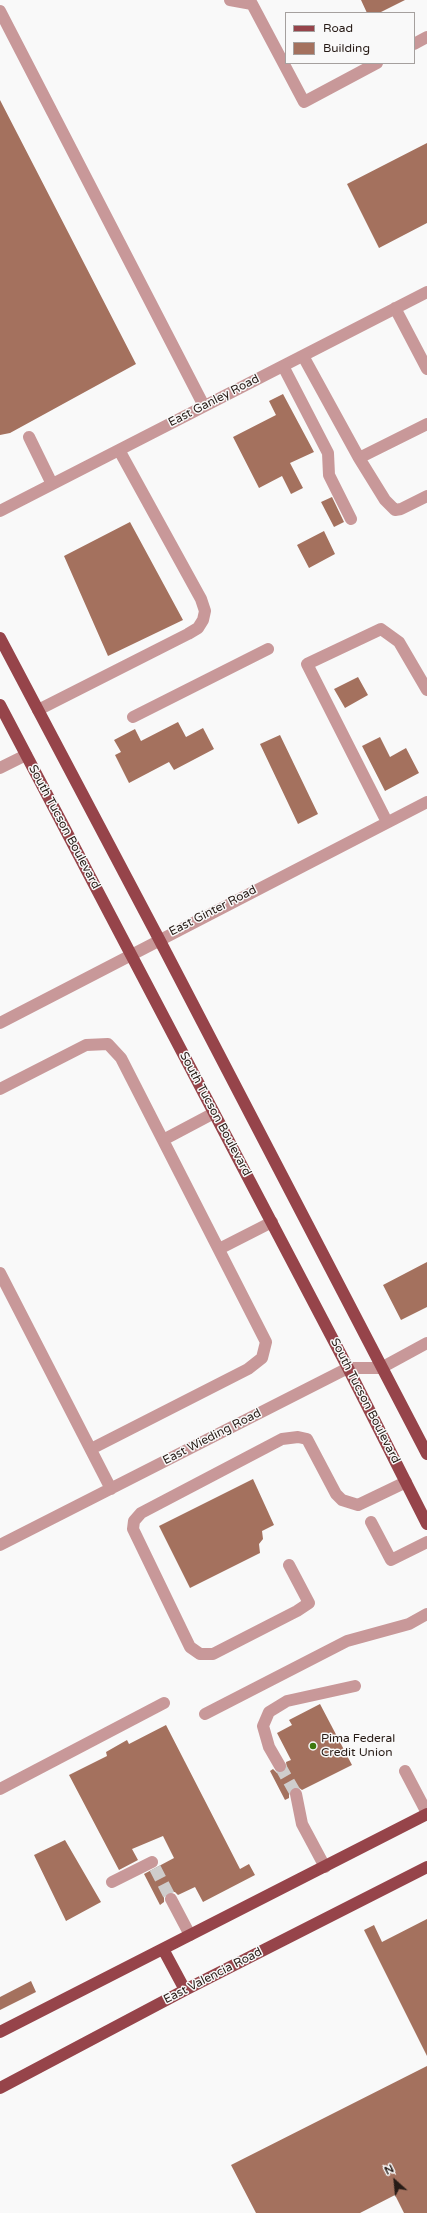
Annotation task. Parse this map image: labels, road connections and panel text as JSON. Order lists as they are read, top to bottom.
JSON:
{
  "streets": {
    "main road": ["South Tucson Boulevard", "East Valencia Road"],
    "street": ["East Ganley Road", "East Ginter Road", "East Wieding Road"]
  },
  "crossings": [
    ["South Tucson Boulevard", "East Ginter Road"],
    ["South Tucson Boulevard", "East Wieding Road"]
  ],
  "places": ["Pima Federal Credit Union"],
  "legend": ["Road", "Building"],
  "north": "top left"
}
